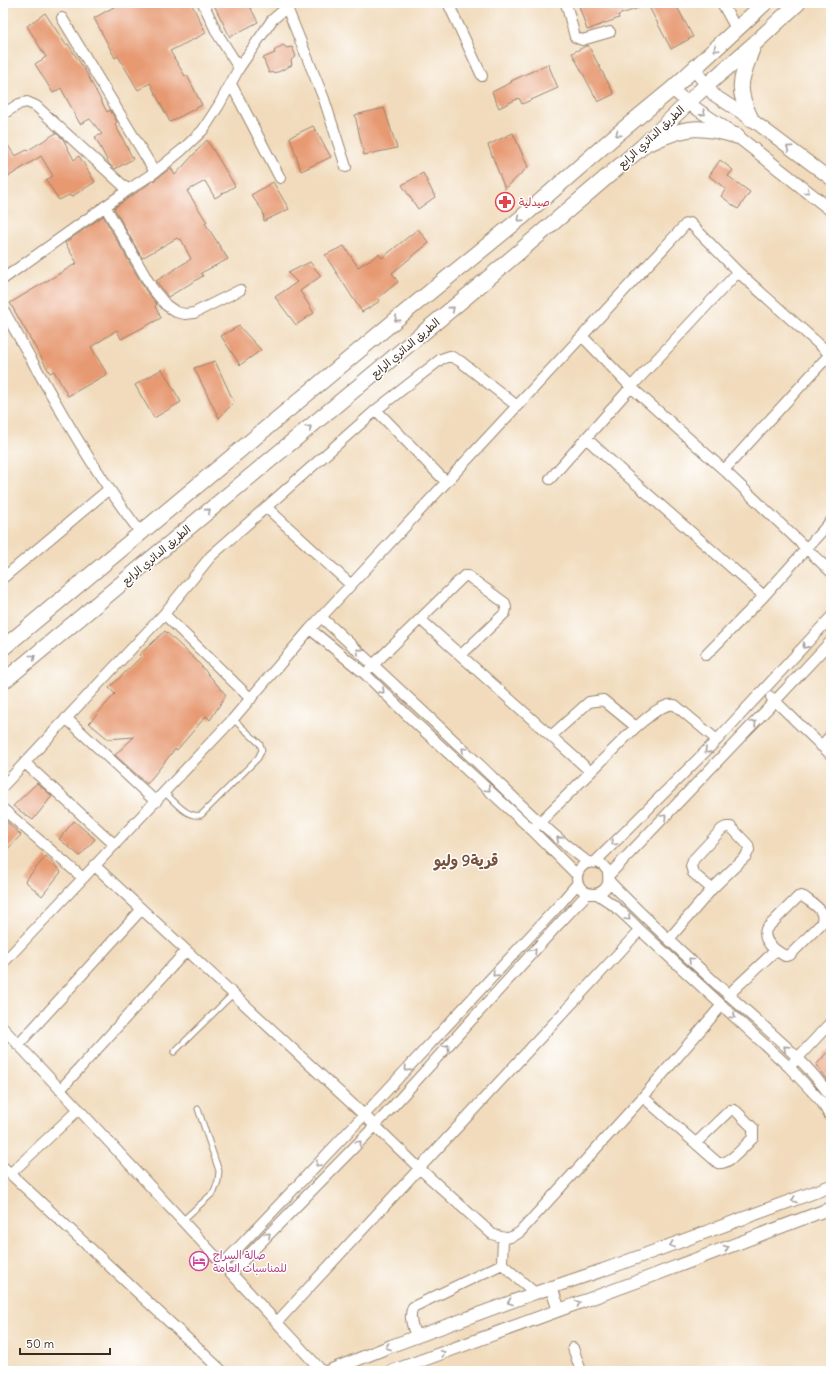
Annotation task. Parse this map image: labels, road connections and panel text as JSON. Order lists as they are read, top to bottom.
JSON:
{
  "streets": {
    "main road": ["الطريق الدائري الرابع"]
  },
  "districts": ["قرية9 وليو"],
  "places": {
    "pharmacy": ["صيدلية"],
    "hotel": ["صالة السراج للمناسبات العامة"]
  },
  "scale_bar": "50 m"
}
